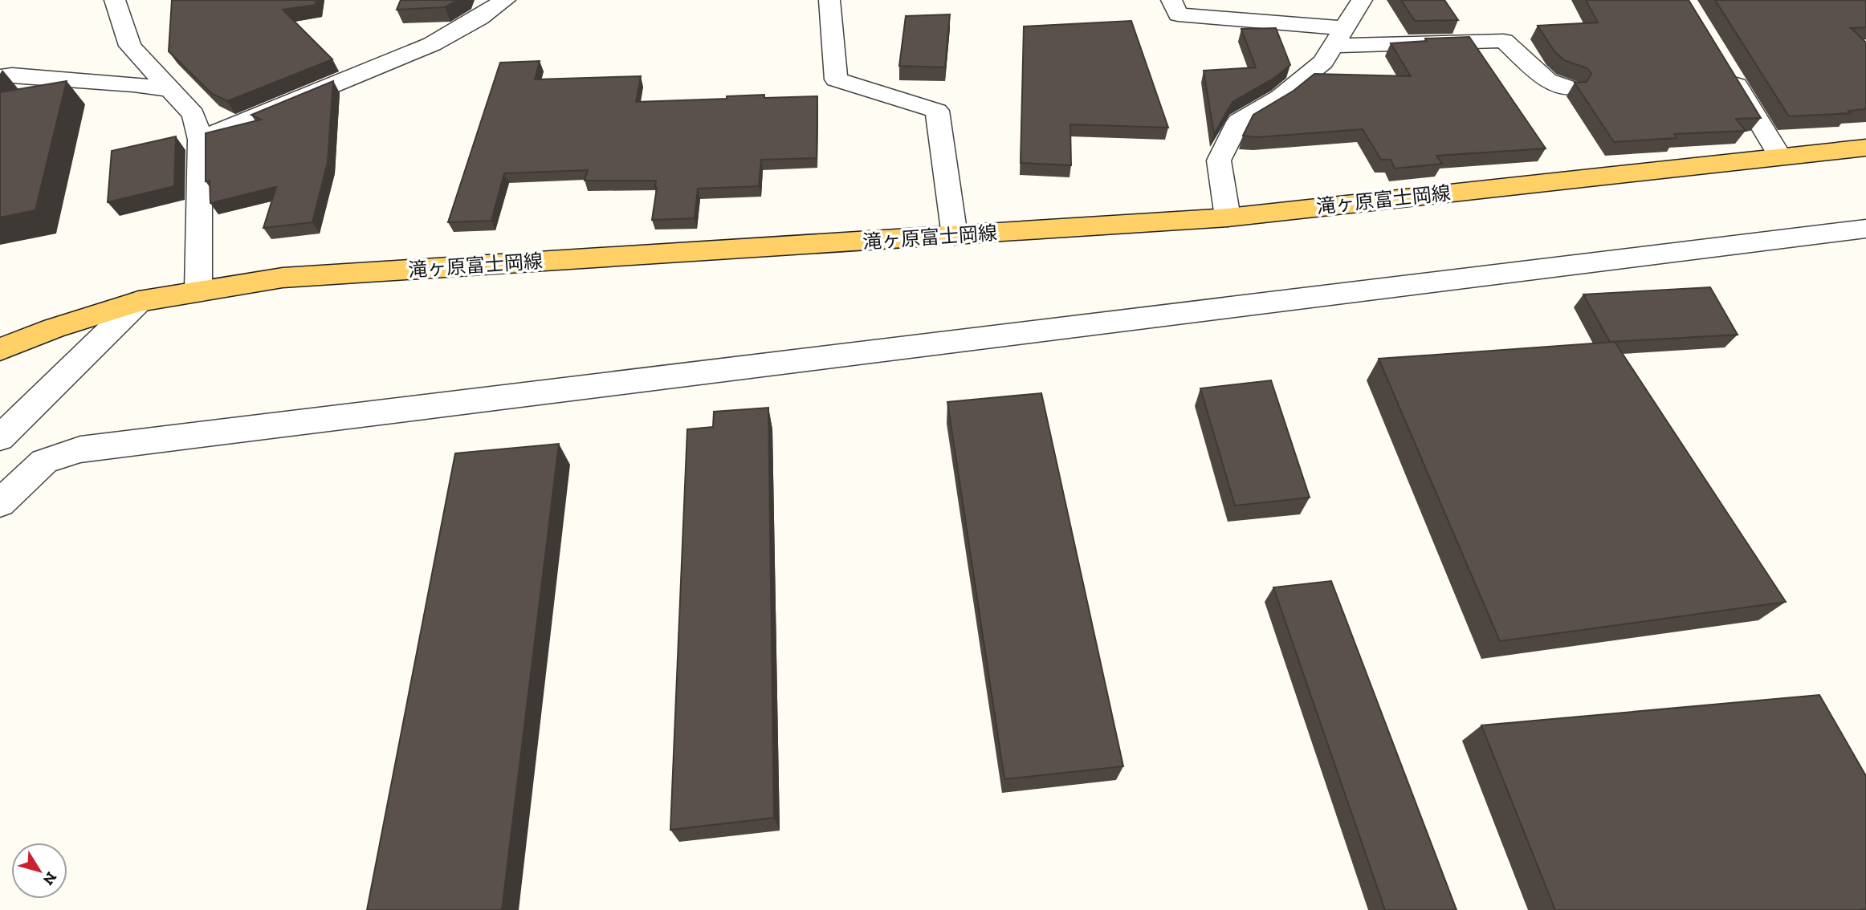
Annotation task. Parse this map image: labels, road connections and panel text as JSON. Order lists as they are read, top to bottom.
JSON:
{
  "streets": {
    "main road": ["滝ヶ原富士岡線"]
  },
  "north": "bottom right"
}
